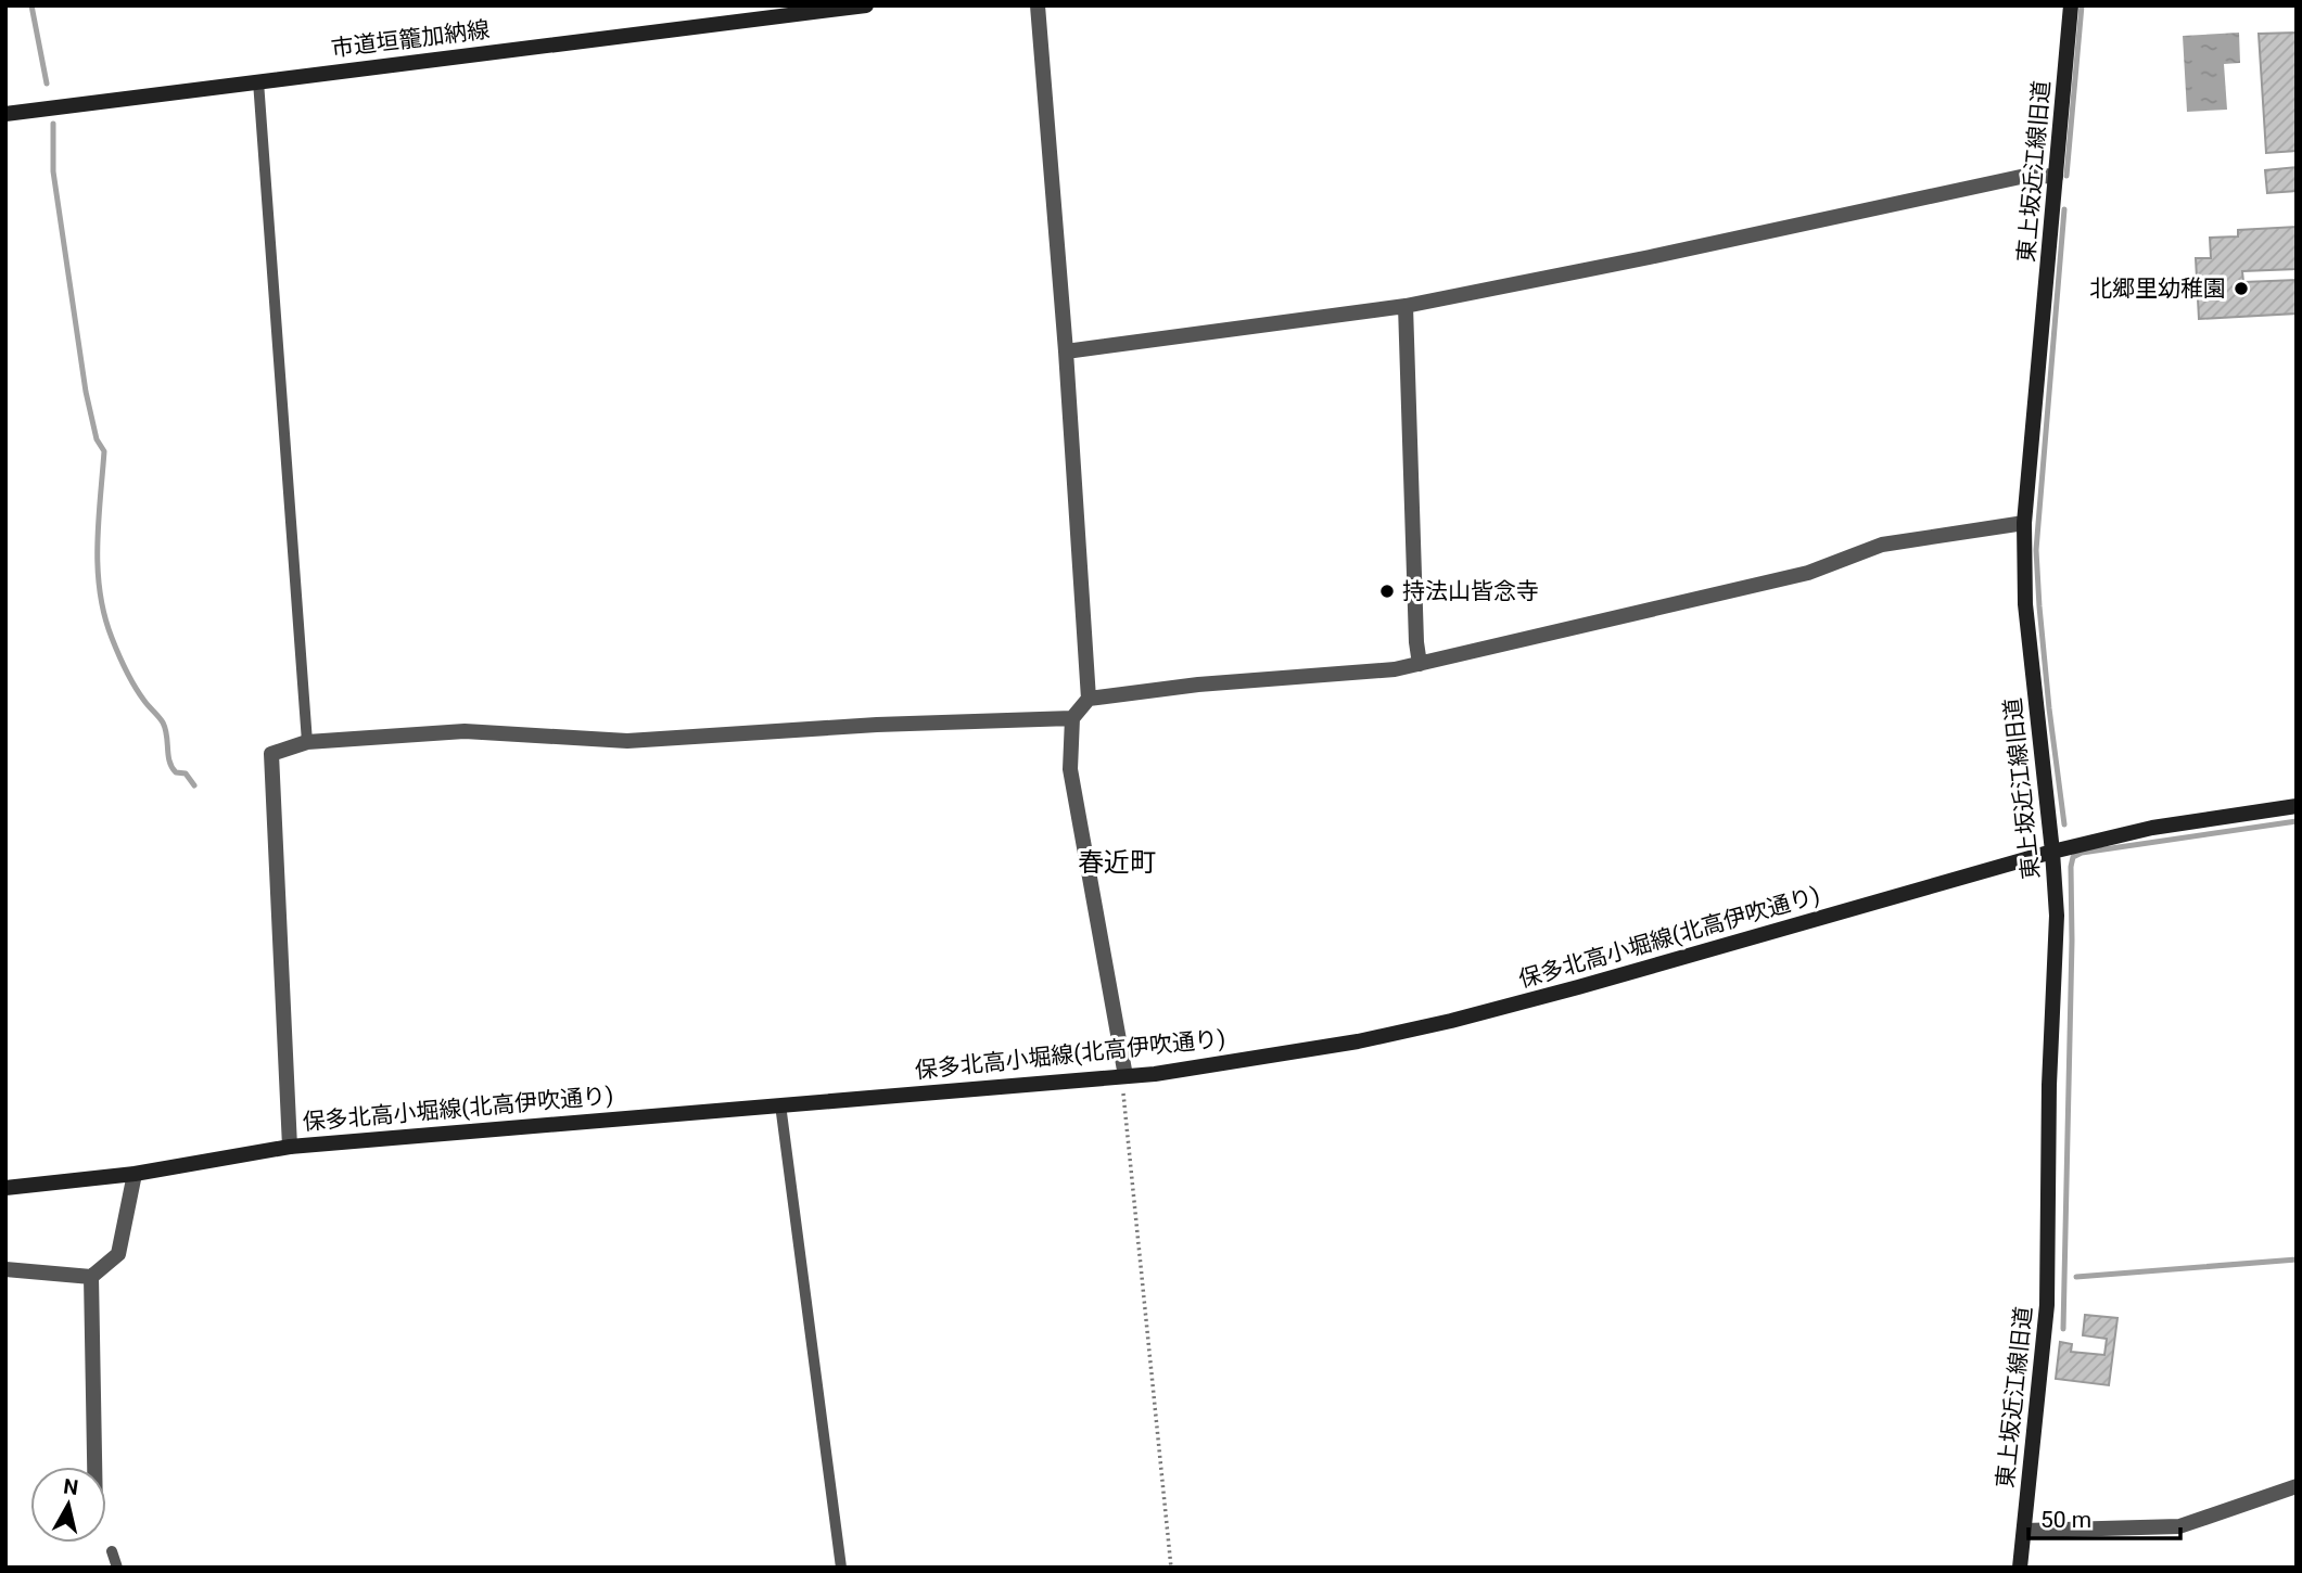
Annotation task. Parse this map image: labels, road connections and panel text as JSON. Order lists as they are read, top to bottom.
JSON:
{
  "streets": {
    "street": ["市道垣籠加納線", "東上坂近江線旧道", "保多北高小堀線(北高伊吹通り)"]
  },
  "crossings": [
    ["東上坂近江線旧道", "保多北高小堀線(北高伊吹通り)"]
  ],
  "districts": ["春近町"],
  "places": ["北郷里幼稚園", "持法山皆念寺"],
  "scale_bar": "50 m",
  "north": "top"
}
